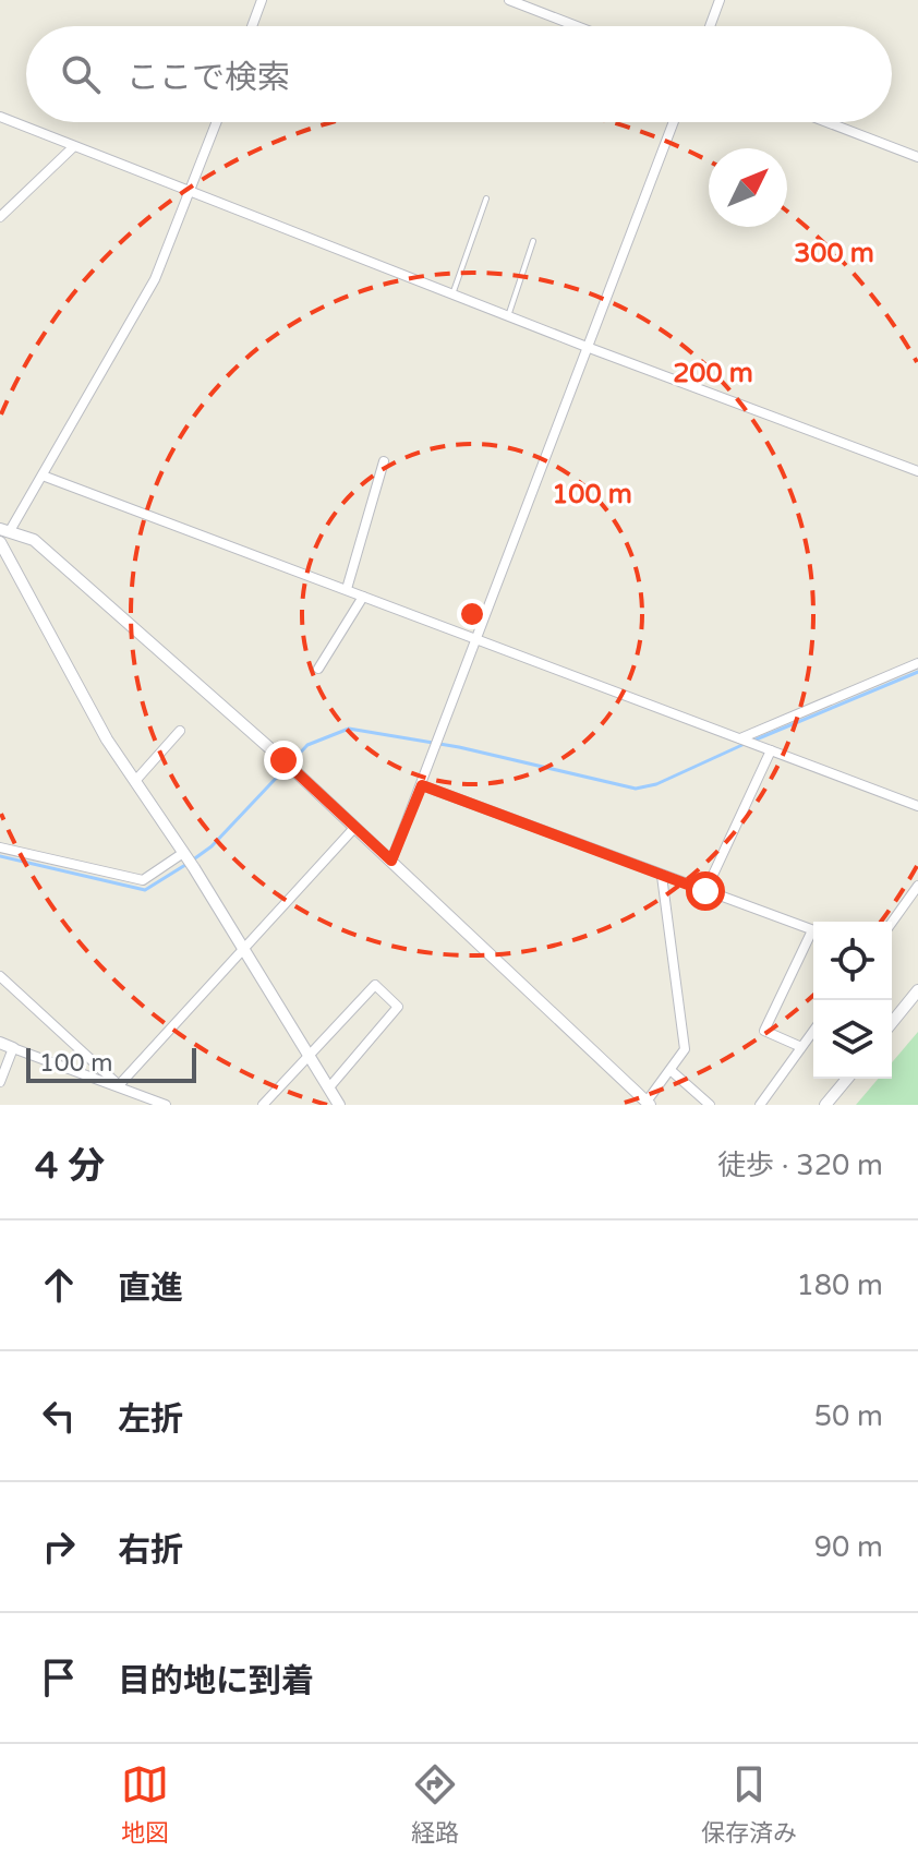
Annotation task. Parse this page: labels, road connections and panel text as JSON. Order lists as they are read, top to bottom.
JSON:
{
  "scale_bar": "100 m",
  "north": "top right",
  "page": {
    "search": "ここで検索",
    "scale": "100 m",
    "heading": ["4 分", "徒歩 · 320 m"],
    "list": [
      ["直進", "180 m"],
      ["左折", "50 m"],
      ["右折", "90 m"],
      "目的地に到着"
    ],
    "nav": ["地図", "経路", "保存済み"]
  },
  "rings": ["300 m", "200 m", "100 m"]
}
